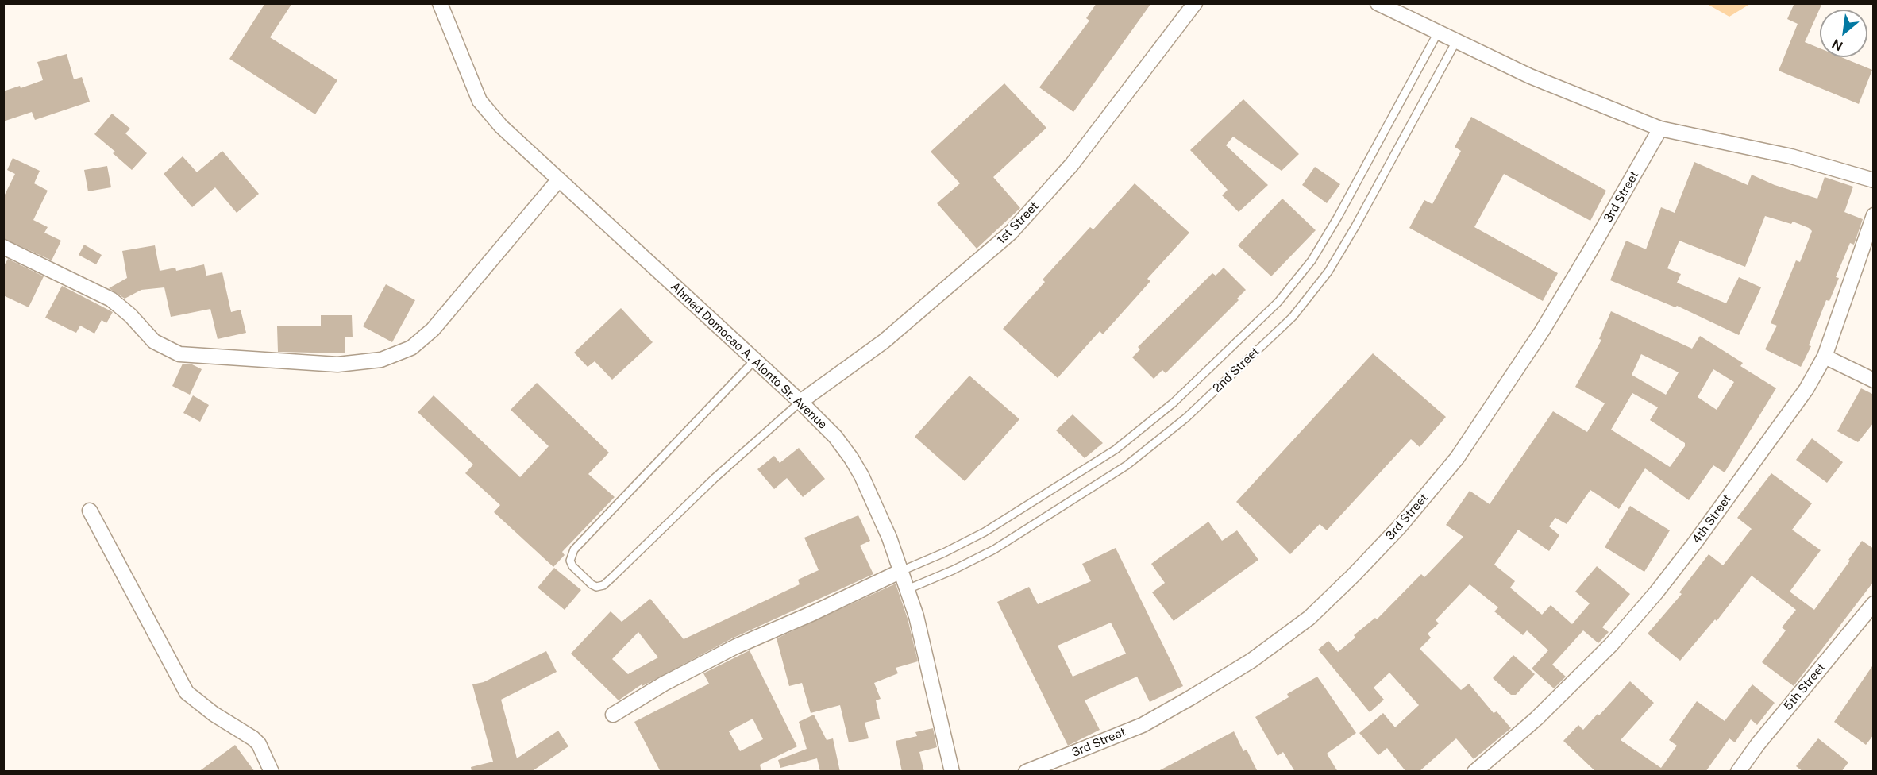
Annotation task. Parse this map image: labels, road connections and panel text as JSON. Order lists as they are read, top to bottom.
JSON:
{
  "streets": {
    "street": [
      "3rd Street",
      "1st Street",
      "Ahmad Domocao A. Alonto Sr. Avenue",
      "4th Street",
      "5th Street"
    ],
    "lane": ["2nd Street"]
  },
  "crossings": [
    ["1st Street", "Ahmad Domocao A. Alonto Sr. Avenue"],
    ["Ahmad Domocao A. Alonto Sr. Avenue", "2nd Street"]
  ],
  "north": "bottom left"
}
